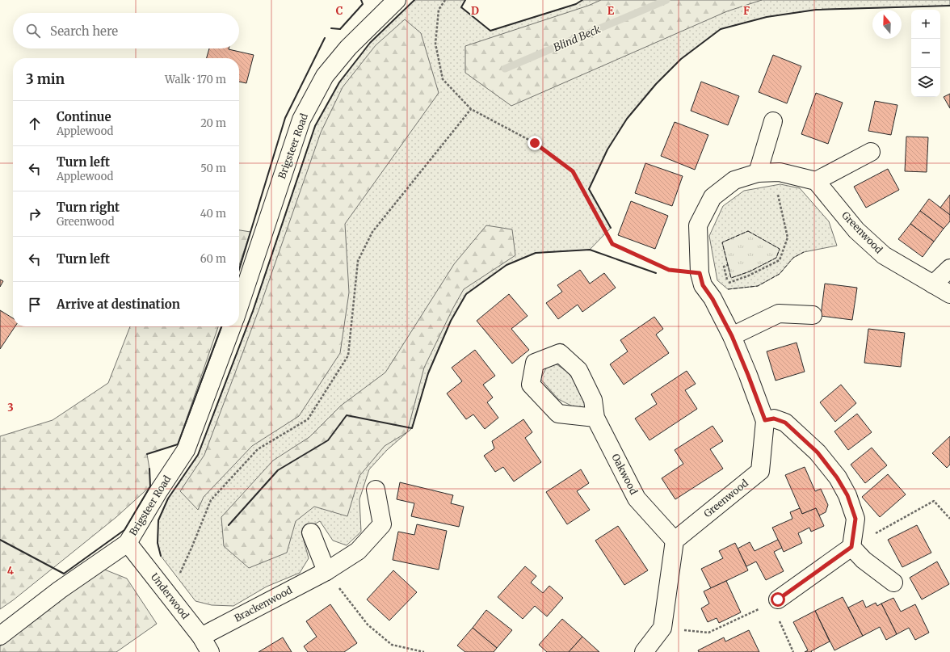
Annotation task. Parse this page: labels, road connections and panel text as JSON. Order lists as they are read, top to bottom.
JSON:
{
  "streets": {
    "street": [
      "Brigsteer Road",
      "Greenwood",
      "Oakwood",
      "Underwood",
      "Brackenwood"
    ]
  },
  "crossings": [
    ["Brigsteer Road", "Underwood"],
    ["Greenwood", "Oakwood"],
    ["Underwood", "Brackenwood"]
  ],
  "water": ["Blind Beck"],
  "north": "top",
  "page": {
    "map_buttons": ["+", "−"],
    "search": "Search here",
    "heading": ["3 min", "Walk · 170 m"],
    "list": [
      ["Continue", "Applewood", "20 m"],
      ["Turn left", "Applewood", "50 m"],
      ["Turn right", "Greenwood", "40 m"],
      ["Turn left", "60 m"],
      "Arrive at destination"
    ]
  },
  "grid": {
    "columns": [
      "C",
      "D",
      "E",
      "F"
    ],
    "rows": ["3", "4"]
  }
}
